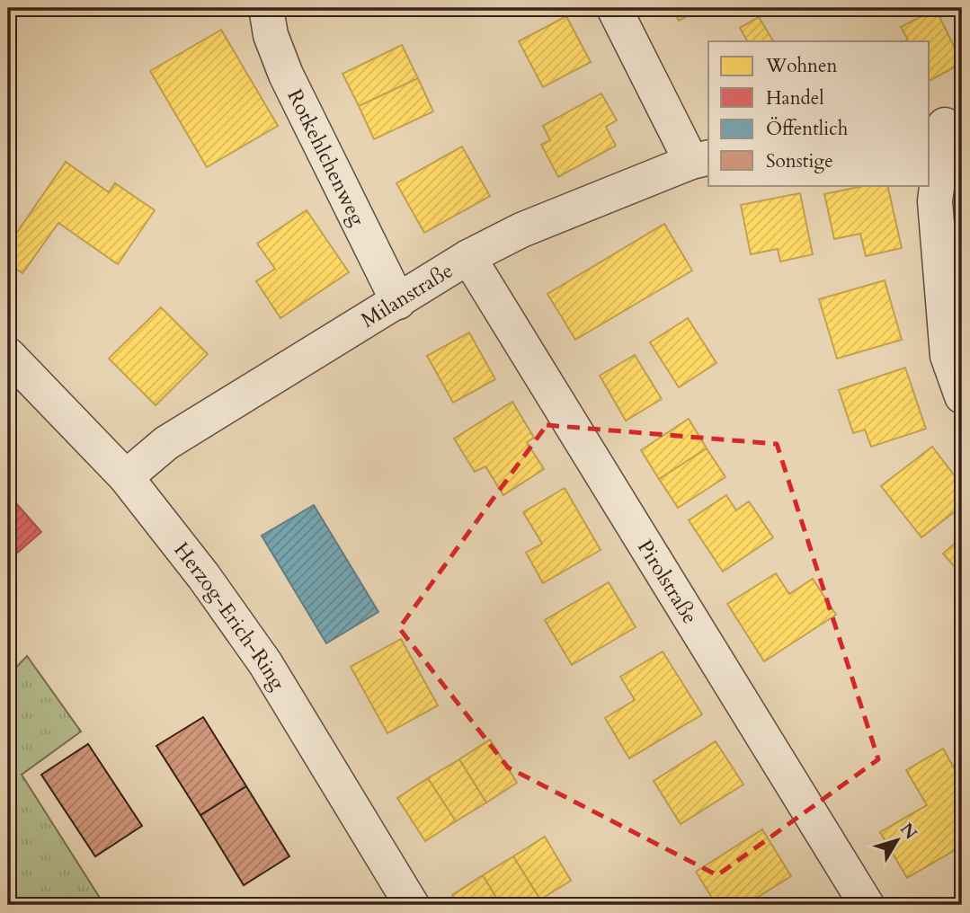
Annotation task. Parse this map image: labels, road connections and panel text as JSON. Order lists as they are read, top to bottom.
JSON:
{
  "streets": {
    "street": [
      "Rotkehlchenweg",
      "Milanstraße",
      "Pirolstraße",
      "Herzog-Erich-Ring"
    ]
  },
  "crossings": [
    ["Rotkehlchenweg", "Milanstraße"],
    ["Milanstraße", "Pirolstraße"],
    ["Milanstraße", "Herzog-Erich-Ring"]
  ],
  "legend": [
    "Wohnen",
    "Handel",
    "Öffentlich",
    "Sonstige"
  ],
  "north": "top right"
}
